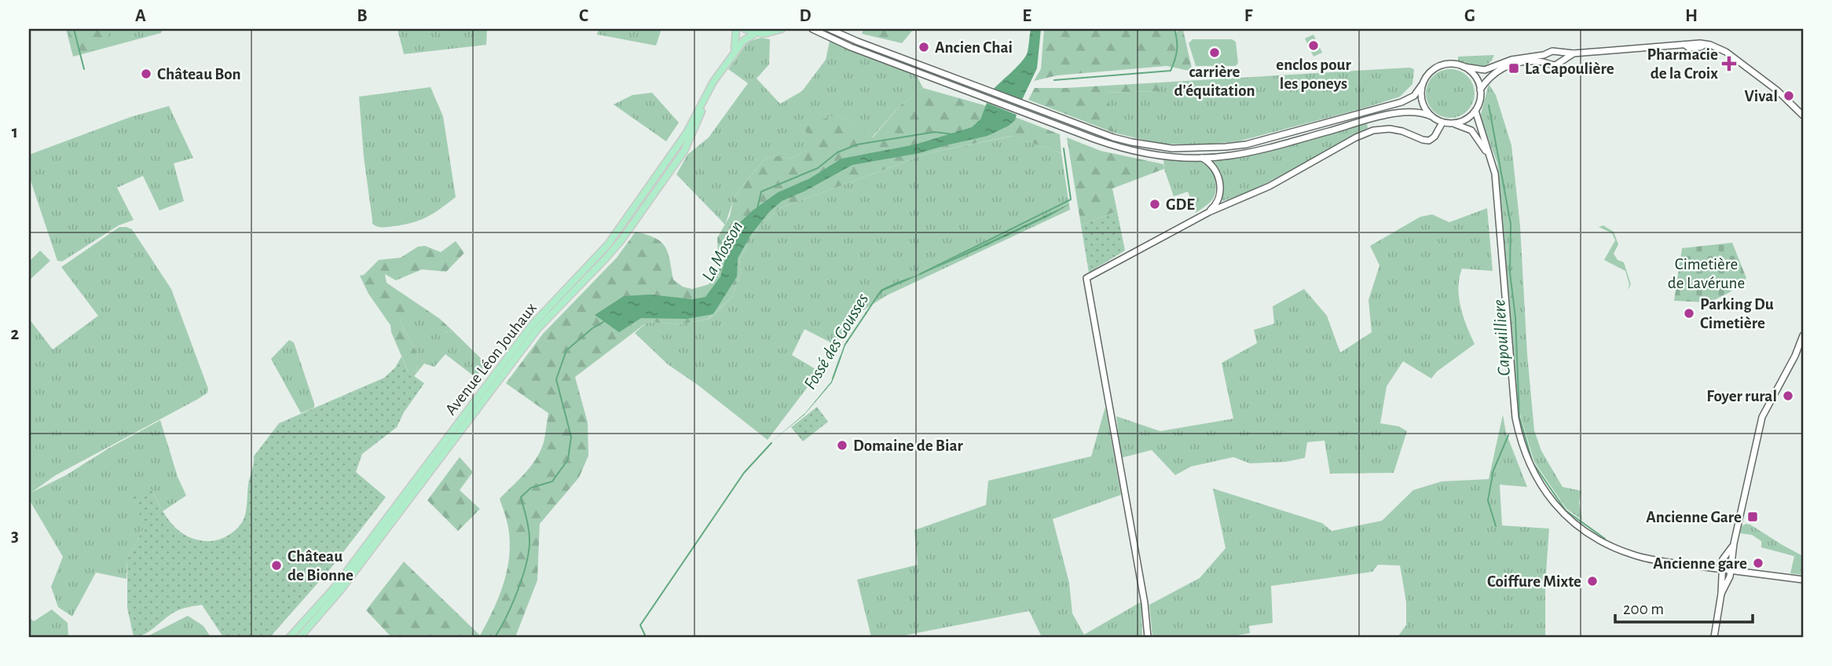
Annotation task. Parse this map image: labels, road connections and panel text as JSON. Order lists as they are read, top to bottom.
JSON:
{
  "streets": {
    "main road": ["Avenue Léon Jouhaux"]
  },
  "water": ["La Mosson", "Capouilliere", "Fossé des Gousses"],
  "parks": ["Cimetière de Lavérune"],
  "places": {
    "other": [
      "enclos pour les poneys",
      "Ancien Chai",
      "carrière d'équitation",
      "Château Bon",
      "Vival",
      "GDE",
      "Parking Du Cimetière",
      "Foyer rural",
      "Domaine de Biar",
      "Ancienne gare",
      "Château de Bionne",
      "Coiffure Mixte"
    ],
    "health": ["Pharmacie de la Croix"],
    "transit": ["La Capoulière", "Ancienne Gare"]
  },
  "scale_bar": "200 m",
  "grid": {
    "columns": [
      "A",
      "B",
      "C",
      "D",
      "E",
      "F",
      "G",
      "H"
    ],
    "rows": ["1", "2", "3"]
  }
}
